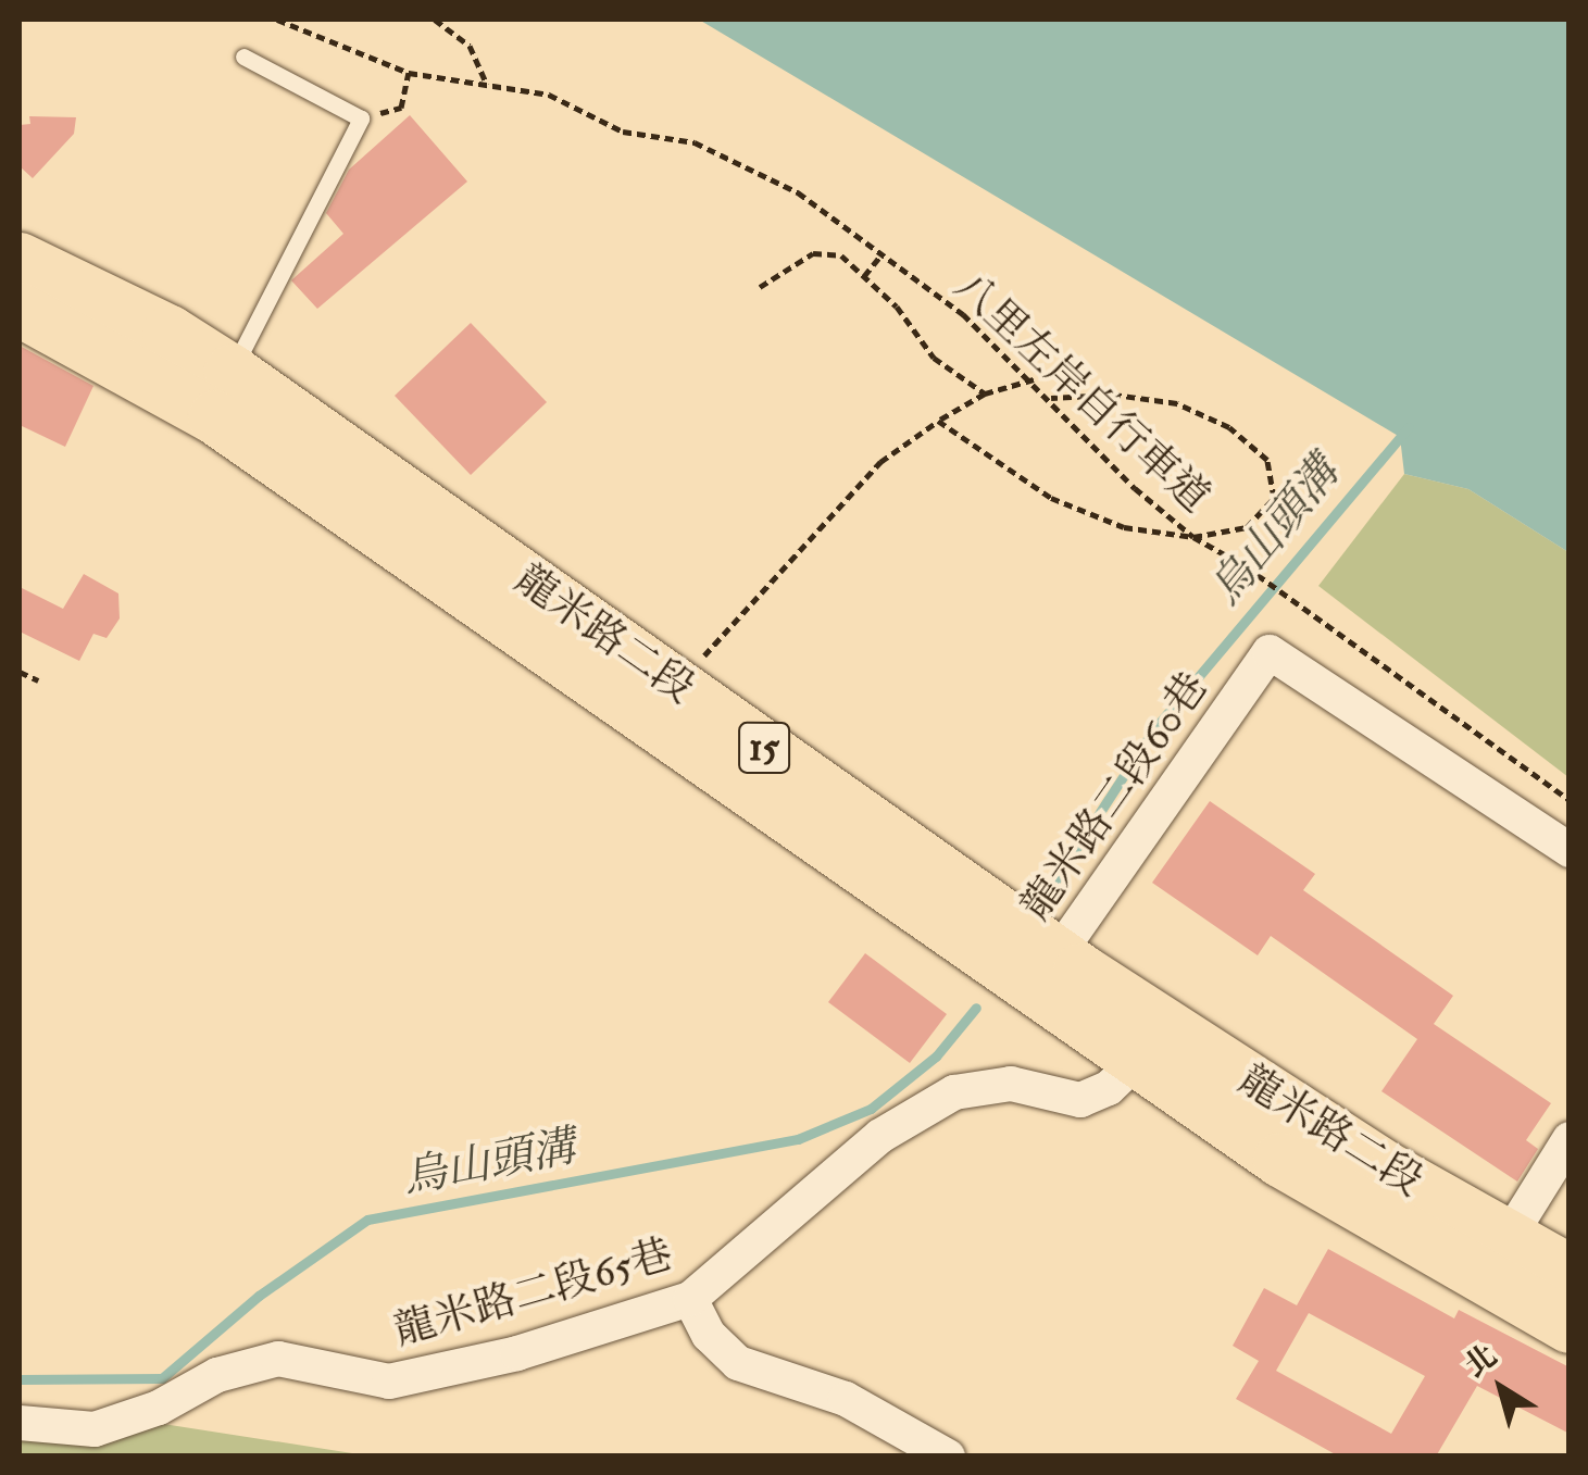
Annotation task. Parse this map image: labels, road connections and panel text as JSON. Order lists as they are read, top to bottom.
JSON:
{
  "streets": {
    "main road": ["龍米路二段", "15"],
    "street": ["龍米路二段60巷", "龍米路二段65巷"],
    "path": ["八里左岸自行車道"]
  },
  "crossings": [
    ["龍米路二段", "15"],
    ["龍米路二段", "龍米路二段60巷"],
    ["龍米路二段", "龍米路二段65巷"]
  ],
  "water": ["烏山頭溝"],
  "north": "top left"
}
